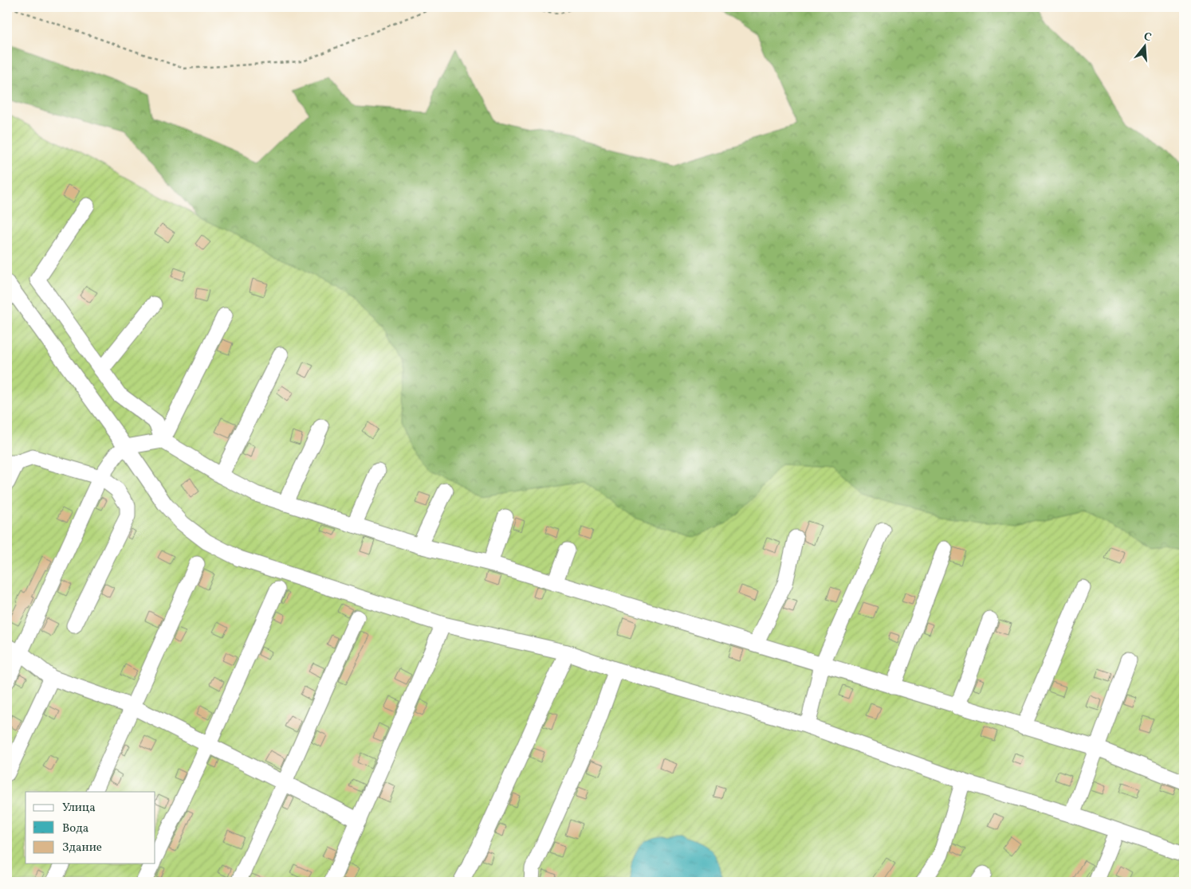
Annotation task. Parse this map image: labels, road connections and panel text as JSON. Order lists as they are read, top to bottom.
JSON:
{
  "legend": ["Улица", "Вода", "Здание"],
  "north": "top"
}
